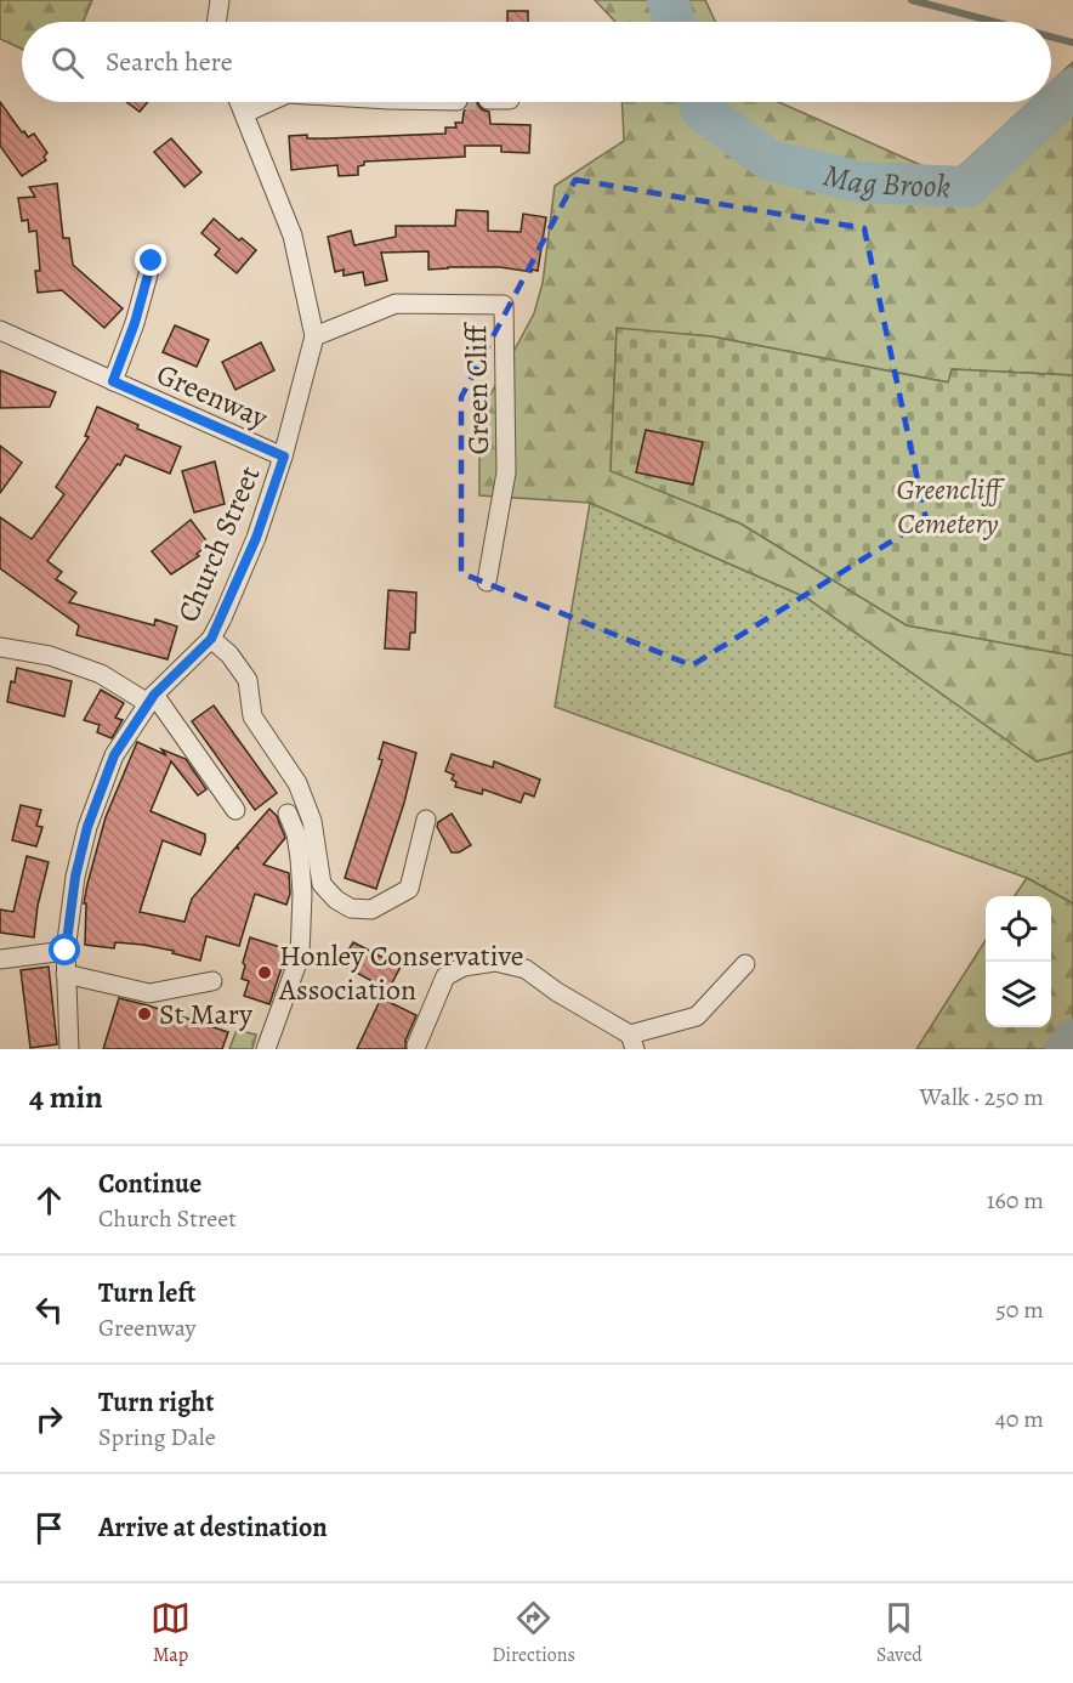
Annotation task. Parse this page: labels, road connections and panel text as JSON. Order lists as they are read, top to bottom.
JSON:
{
  "streets": {
    "street": ["Green Cliff", "Greenway", "Church Street"]
  },
  "crossings": [
    ["Greenway", "Church Street"]
  ],
  "water": ["Mag Brook"],
  "parks": ["Greencliff Cemetery"],
  "places": ["Honley Conservative Association", "St Mary"],
  "page": {
    "search": "Search here",
    "heading": ["4 min", "Walk · 250 m"],
    "list": [
      ["Continue", "Church Street", "160 m"],
      ["Turn left", "Greenway", "50 m"],
      ["Turn right", "Spring Dale", "40 m"],
      "Arrive at destination"
    ],
    "nav": ["Map", "Directions", "Saved"]
  }
}
